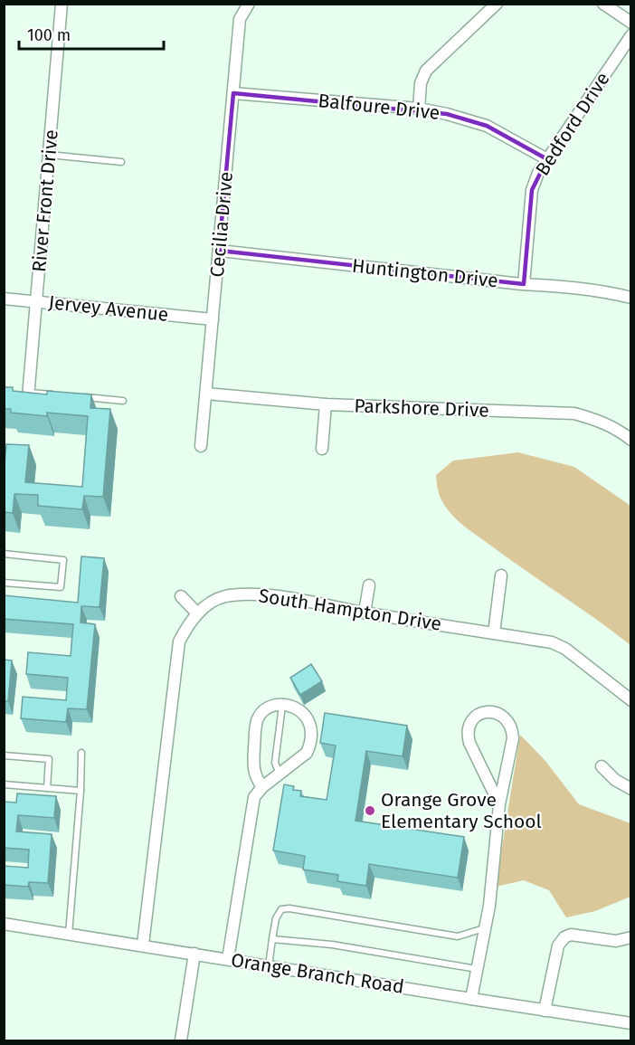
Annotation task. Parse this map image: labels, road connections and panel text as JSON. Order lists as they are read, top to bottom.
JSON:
{
  "streets": {
    "street": [
      "Balfoure Drive",
      "Bedford Drive",
      "River Front Drive",
      "Cecilia Drive",
      "Huntington Drive",
      "Jervey Avenue",
      "Parkshore Drive",
      "South Hampton Drive",
      "Orange Branch Road"
    ]
  },
  "crossings": [
    ["Balfoure Drive", "Bedford Drive"],
    ["Balfoure Drive", "Cecilia Drive"],
    ["Bedford Drive", "Huntington Drive"],
    ["River Front Drive", "Jervey Avenue"],
    ["Cecilia Drive", "Huntington Drive"],
    ["Cecilia Drive", "Jervey Avenue"],
    ["Cecilia Drive", "Parkshore Drive"],
    ["South Hampton Drive", "Orange Branch Road"]
  ],
  "places": ["Orange Grove Elementary School"],
  "scale_bar": "100 m"
}
